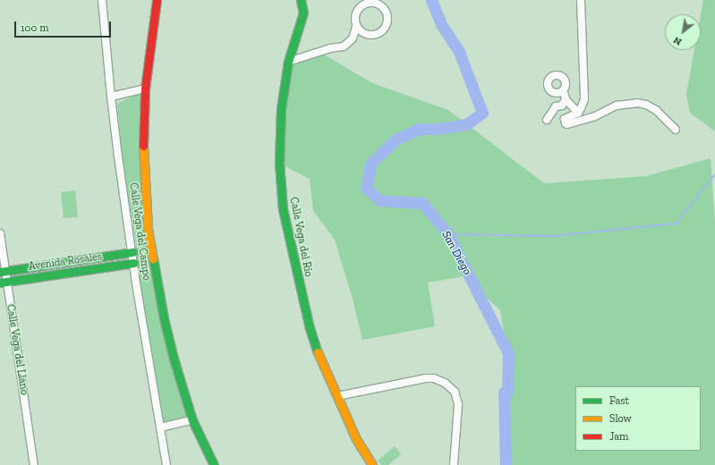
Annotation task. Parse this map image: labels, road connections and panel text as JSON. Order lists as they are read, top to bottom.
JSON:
{
  "streets": {
    "street": [
      "Calle Vega del Campo",
      "Calle Vega del Río",
      "Avenida Rosales",
      "Calle Vega del Llano"
    ]
  },
  "crossings": [
    ["Calle Vega del Campo", "Avenida Rosales"],
    ["Avenida Rosales", "Calle Vega del Llano"]
  ],
  "water": ["San Diego"],
  "legend": ["Fast", "Slow", "Jam"],
  "scale_bar": "100 m",
  "north": "bottom left"
}
